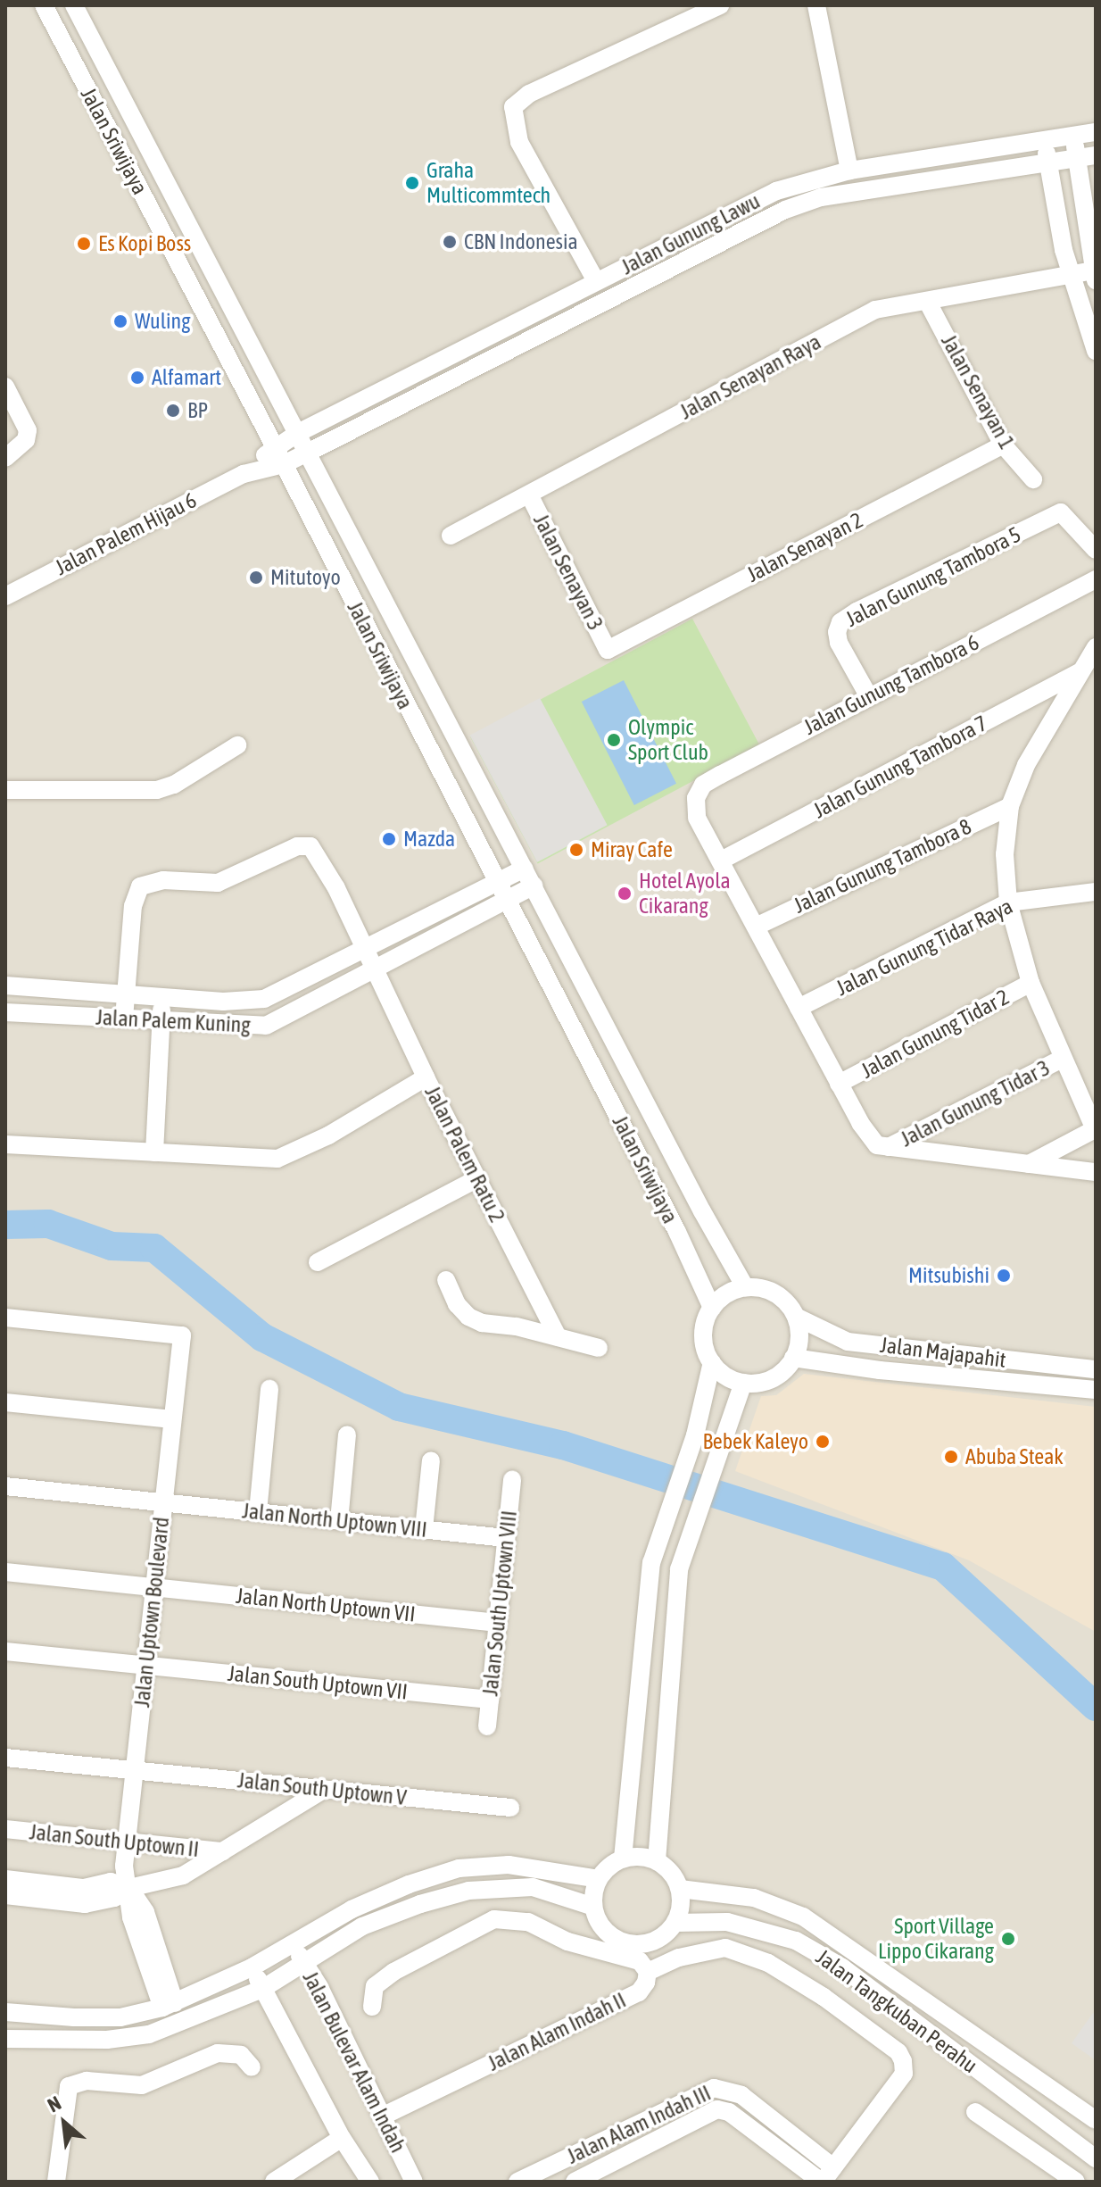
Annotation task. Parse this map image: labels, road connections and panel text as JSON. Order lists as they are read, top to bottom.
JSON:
{
  "streets": {
    "street": [
      "Jalan Sriwijaya",
      "Jalan Gunung Lawu",
      "Jalan Senayan Raya",
      "Jalan Senayan 1",
      "Jalan Palem Hijau 6",
      "Jalan Senayan 2",
      "Jalan Senayan 3",
      "Jalan Gunung Tambora 5",
      "Jalan Gunung Tambora 6",
      "Jalan Gunung Tambora 7",
      "Jalan Gunung Tambora 8",
      "Jalan Gunung Tidar Raya",
      "Jalan Palem Kuning",
      "Jalan Gunung Tidar 2",
      "Jalan Gunung Tidar 3",
      "Jalan Palem Ratu 2",
      "Jalan Majapahit",
      "Jalan North Uptown VIII",
      "Jalan South Uptown VIII",
      "Jalan North Uptown VII",
      "Jalan Uptown Boulevard",
      "Jalan South Uptown VII",
      "Jalan South Uptown V",
      "Jalan South Uptown II",
      "Jalan Tangkuban Perahu",
      "Jalan Alam Indah II",
      "Jalan Bulevar Alam Indah",
      "Jalan Alam Indah III"
    ]
  },
  "crossings": [
    ["Jalan Sriwijaya", "Jalan Gunung Lawu"],
    ["Jalan Sriwijaya", "Jalan Palem Kuning"],
    ["Jalan Sriwijaya", "Jalan Majapahit"],
    ["Jalan Gunung Lawu", "Jalan Palem Hijau 6"],
    ["Jalan Senayan Raya", "Jalan Senayan 1"],
    ["Jalan Senayan Raya", "Jalan Senayan 3"],
    ["Jalan Senayan 1", "Jalan Senayan 2"],
    ["Jalan Senayan 2", "Jalan Senayan 3"],
    ["Jalan Gunung Tambora 5", "Jalan Gunung Tambora 6"],
    ["Jalan Gunung Tambora 6", "Jalan Gunung Tambora 7"],
    ["Jalan Palem Kuning", "Jalan Palem Ratu 2"],
    ["Jalan North Uptown VIII", "Jalan South Uptown VIII"],
    ["Jalan North Uptown VIII", "Jalan Uptown Boulevard"],
    ["Jalan South Uptown VIII", "Jalan North Uptown VII"],
    ["Jalan South Uptown VIII", "Jalan South Uptown VII"],
    ["Jalan North Uptown VII", "Jalan Uptown Boulevard"],
    ["Jalan Uptown Boulevard", "Jalan South Uptown VII"],
    ["Jalan Uptown Boulevard", "Jalan South Uptown V"],
    ["Jalan Uptown Boulevard", "Jalan South Uptown II"],
    ["Jalan Alam Indah II", "Jalan Bulevar Alam Indah"],
    ["Jalan Alam Indah II", "Jalan Alam Indah III"]
  ],
  "places": [
    "Graha Multicommtech",
    "CBN Indonesia",
    "Es Kopi Boss",
    "Wuling",
    "Alfamart",
    "BP",
    "Mitutoyo",
    "Olympic Sport Club",
    "Mazda",
    "Miray Cafe",
    "Hotel Ayola Cikarang",
    "Mitsubishi",
    "Bebek Kaleyo",
    "Abuba Steak",
    "Sport Village Lippo Cikarang"
  ],
  "north": "top left"
}
